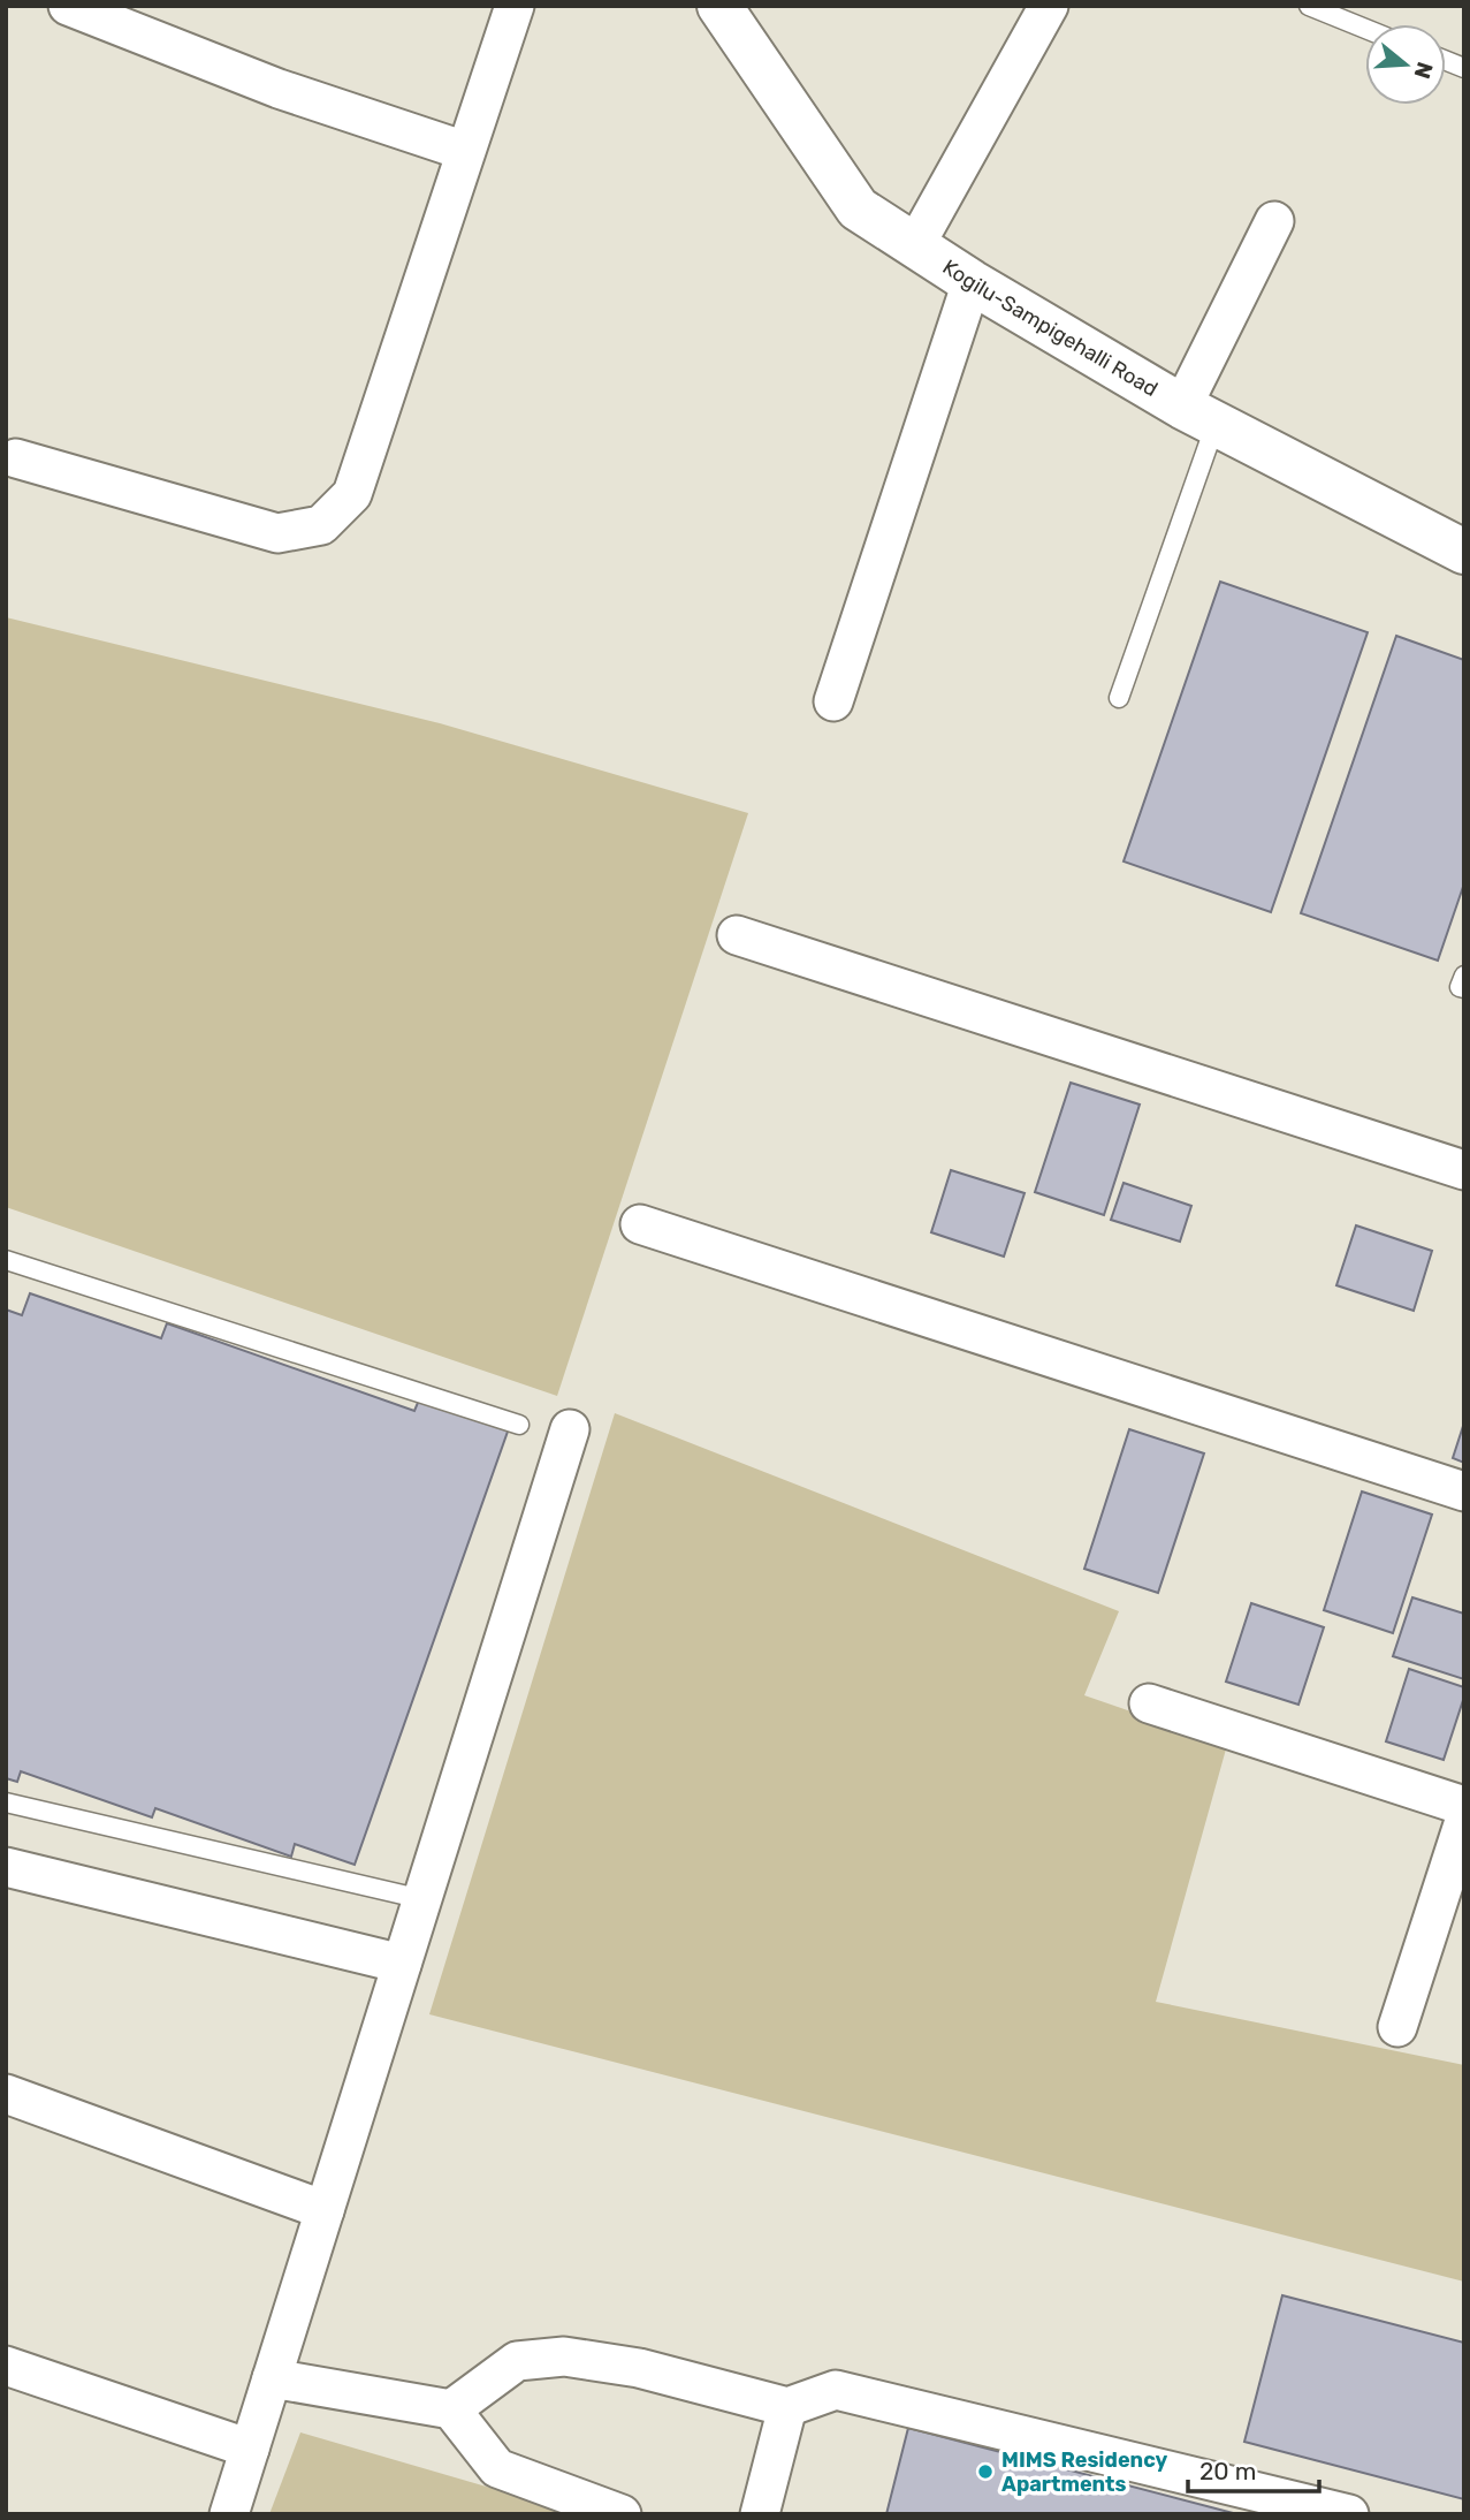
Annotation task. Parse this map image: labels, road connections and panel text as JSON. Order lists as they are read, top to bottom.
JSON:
{
  "streets": {
    "street": ["Kogilu-Sampigehalli Road"]
  },
  "places": ["MIMS Residency Apartments"],
  "scale_bar": "20 m",
  "north": "right"
}
